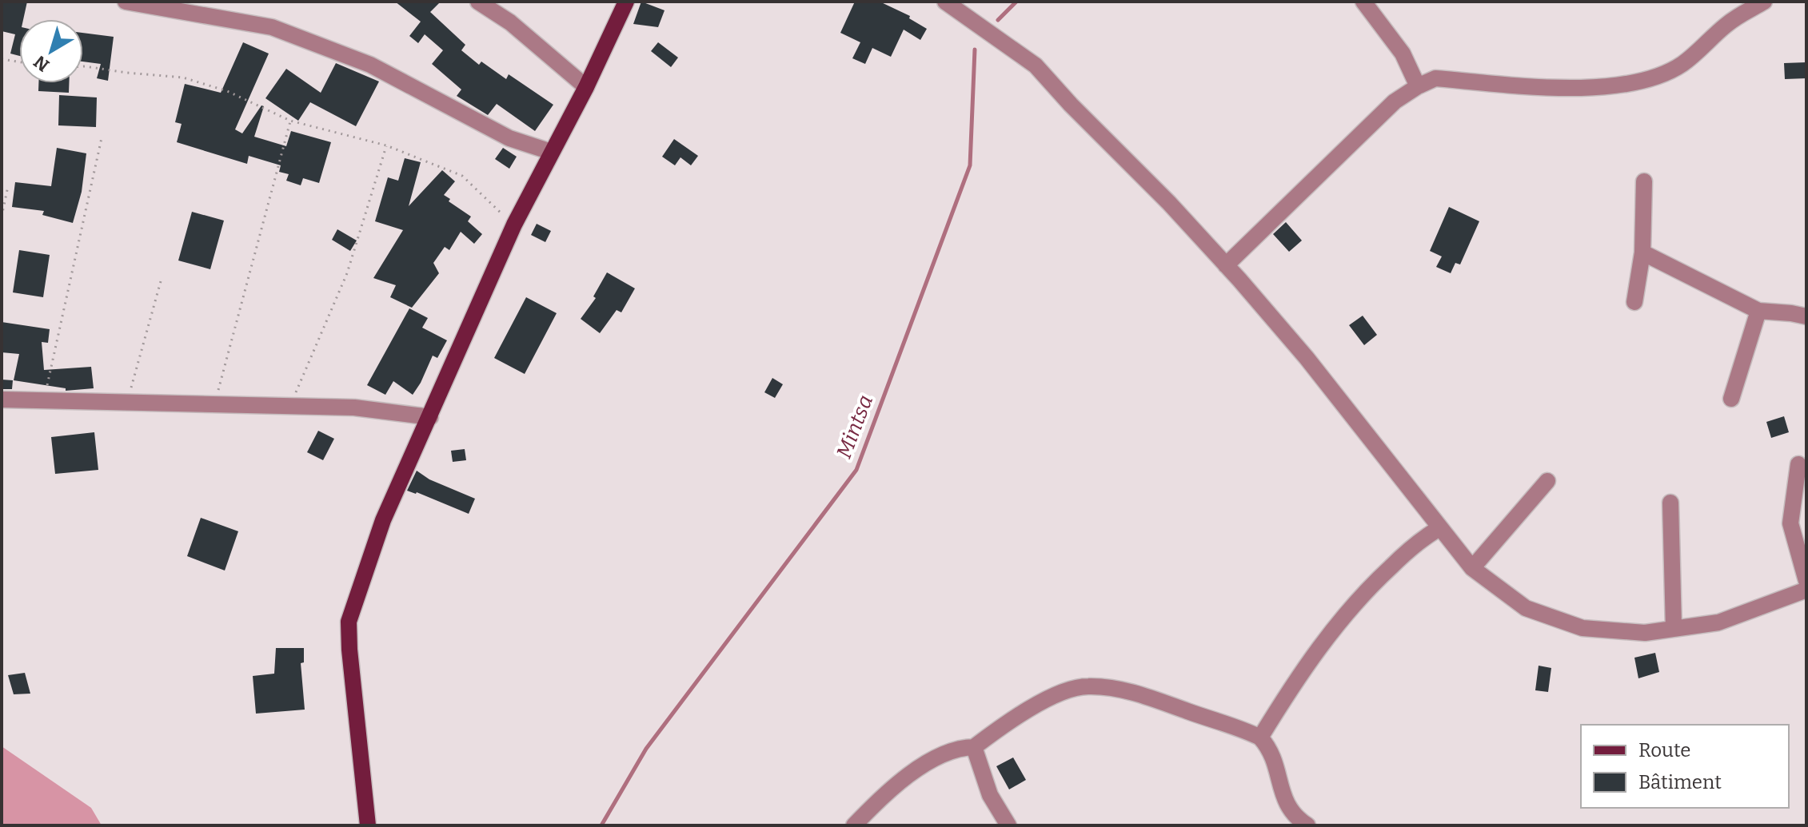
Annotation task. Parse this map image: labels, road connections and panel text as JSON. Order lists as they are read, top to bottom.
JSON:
{
  "water": ["Mintsa"],
  "legend": ["Route", "Bâtiment"],
  "north": "bottom left"
}
